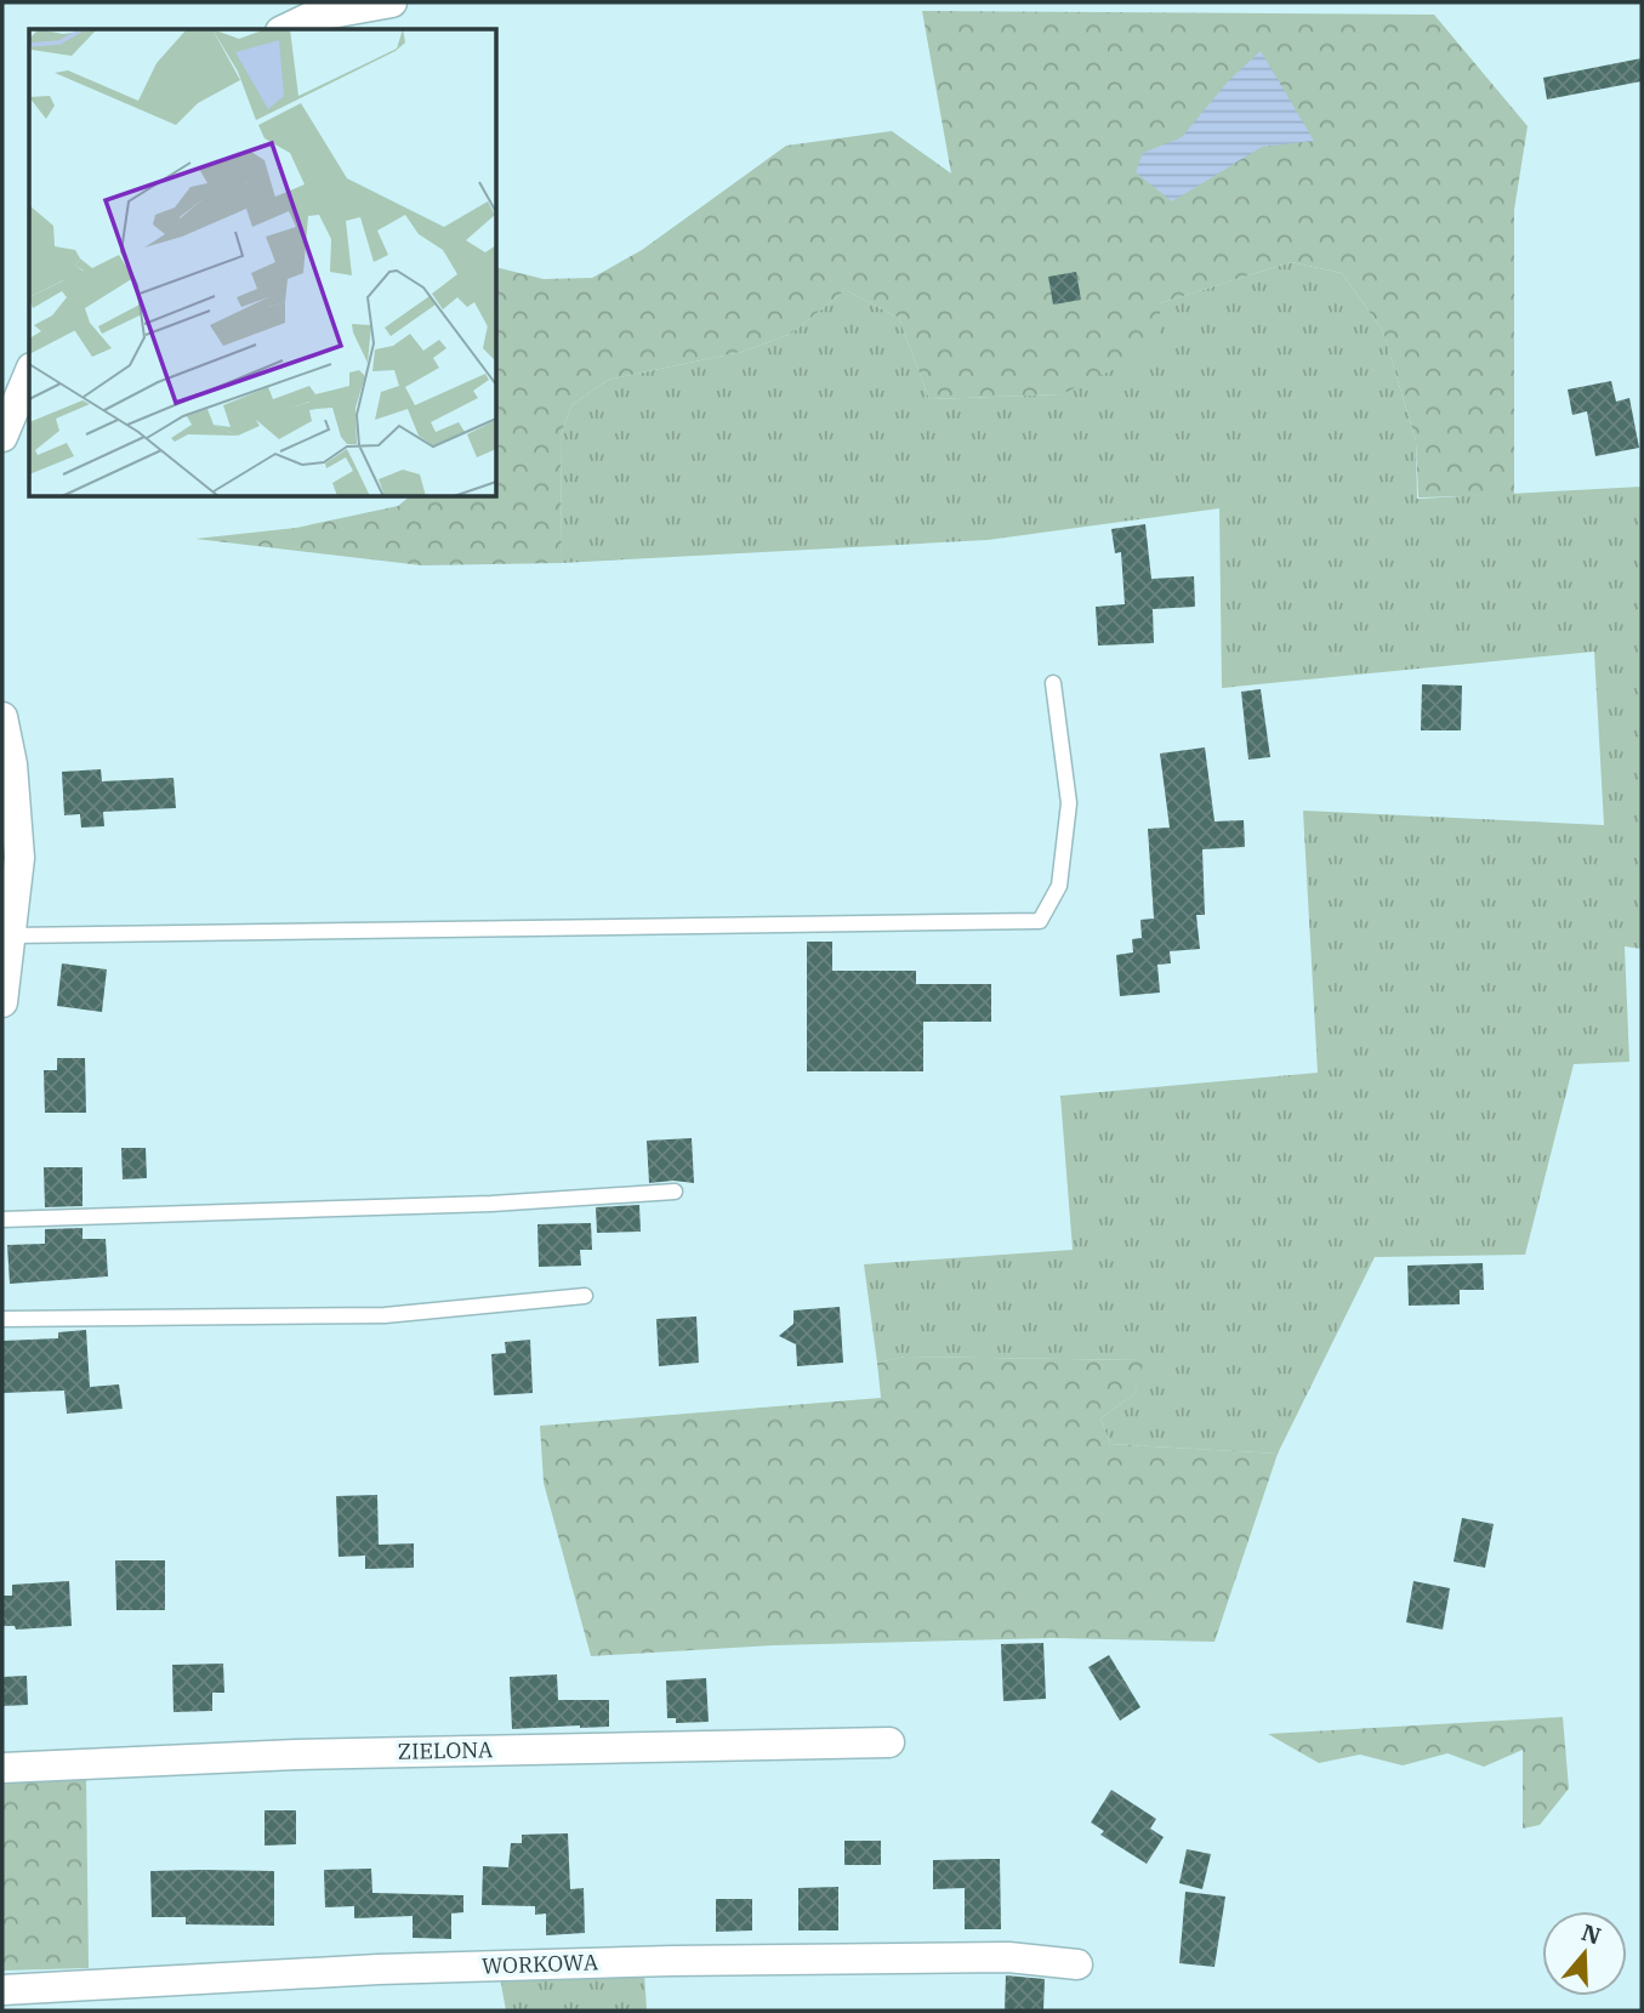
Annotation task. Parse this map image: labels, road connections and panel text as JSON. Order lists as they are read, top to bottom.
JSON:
{
  "streets": {
    "street": ["ZIELONA", "WORKOWA"]
  },
  "north": "top"
}
